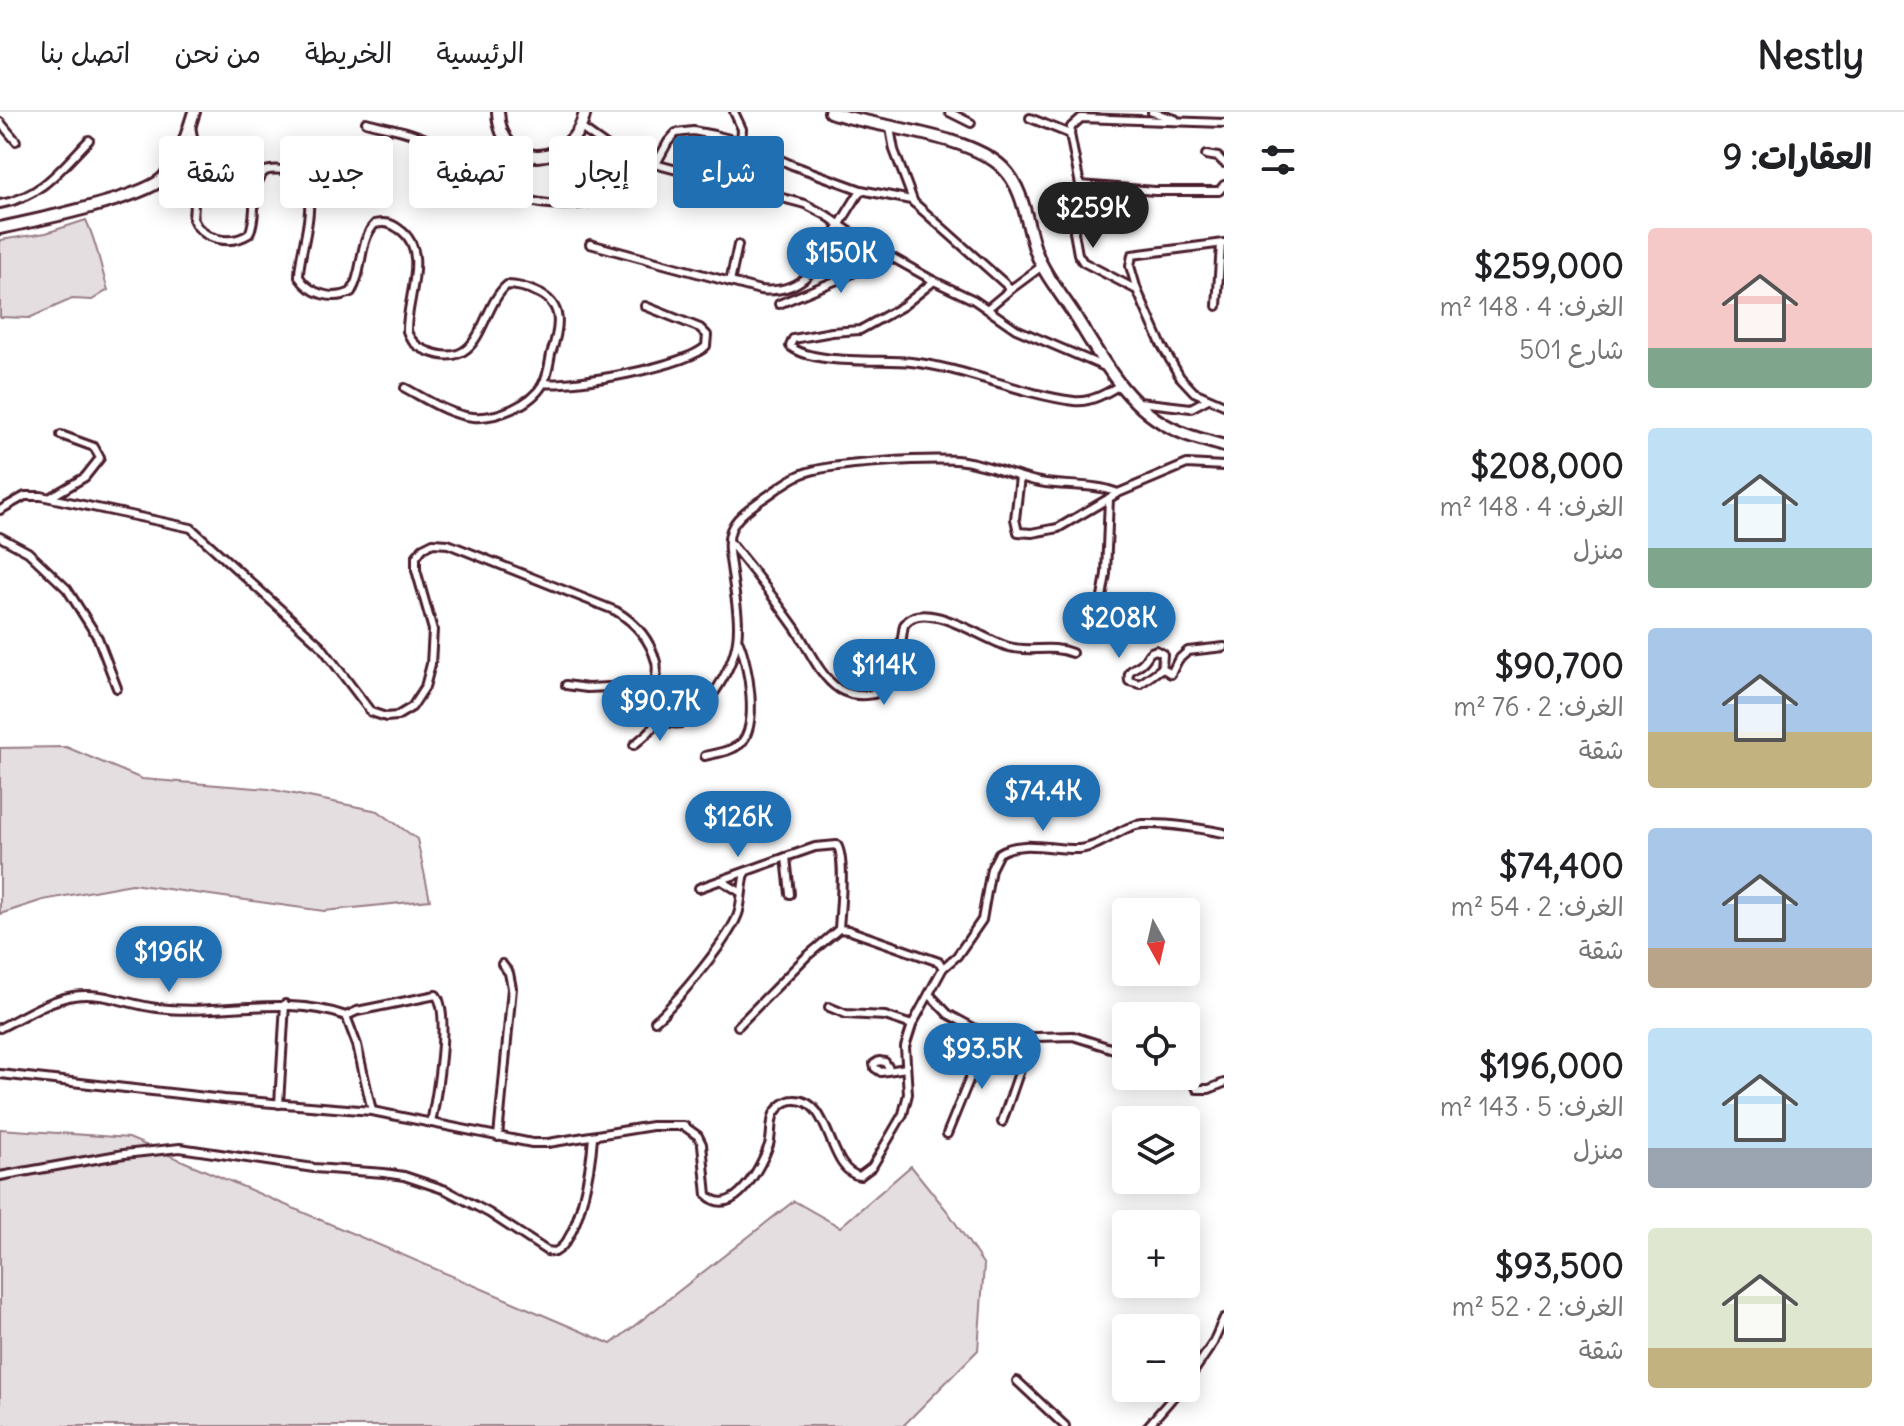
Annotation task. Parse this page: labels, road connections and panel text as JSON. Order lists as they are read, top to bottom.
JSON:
{
  "north": "bottom",
  "page": {
    "header": "Nestly",
    "nav": [
      "الرئيسية",
      "الخريطة",
      "من نحن",
      "اتصل بنا"
    ],
    "heading": "العقارات: 9",
    "chip": [
      "شراء",
      "إيجار",
      "تصفية",
      "جديد",
      "شقة"
    ],
    "price": [
      "$259K",
      "$150K",
      "$208K",
      "$114K",
      "$90.7K",
      "$74.4K",
      "$126K",
      "$196K",
      "$93.5K"
    ],
    "list": [
      {
        "name": "$259,000",
        "note": "الغرف: 4 · 148 m² · شارع 501"
      },
      {
        "name": "$208,000",
        "note": "الغرف: 4 · 148 m² · منزل"
      },
      {
        "name": "$90,700",
        "note": "الغرف: 2 · 76 m² · شقة"
      },
      {
        "name": "$74,400",
        "note": "الغرف: 2 · 54 m² · شقة"
      },
      {
        "name": "$196,000",
        "note": "الغرف: 5 · 143 m² · منزل"
      },
      {
        "name": "$93,500",
        "note": "الغرف: 2 · 52 m² · شقة"
      }
    ],
    "map_buttons": ["+", "−"]
  }
}
